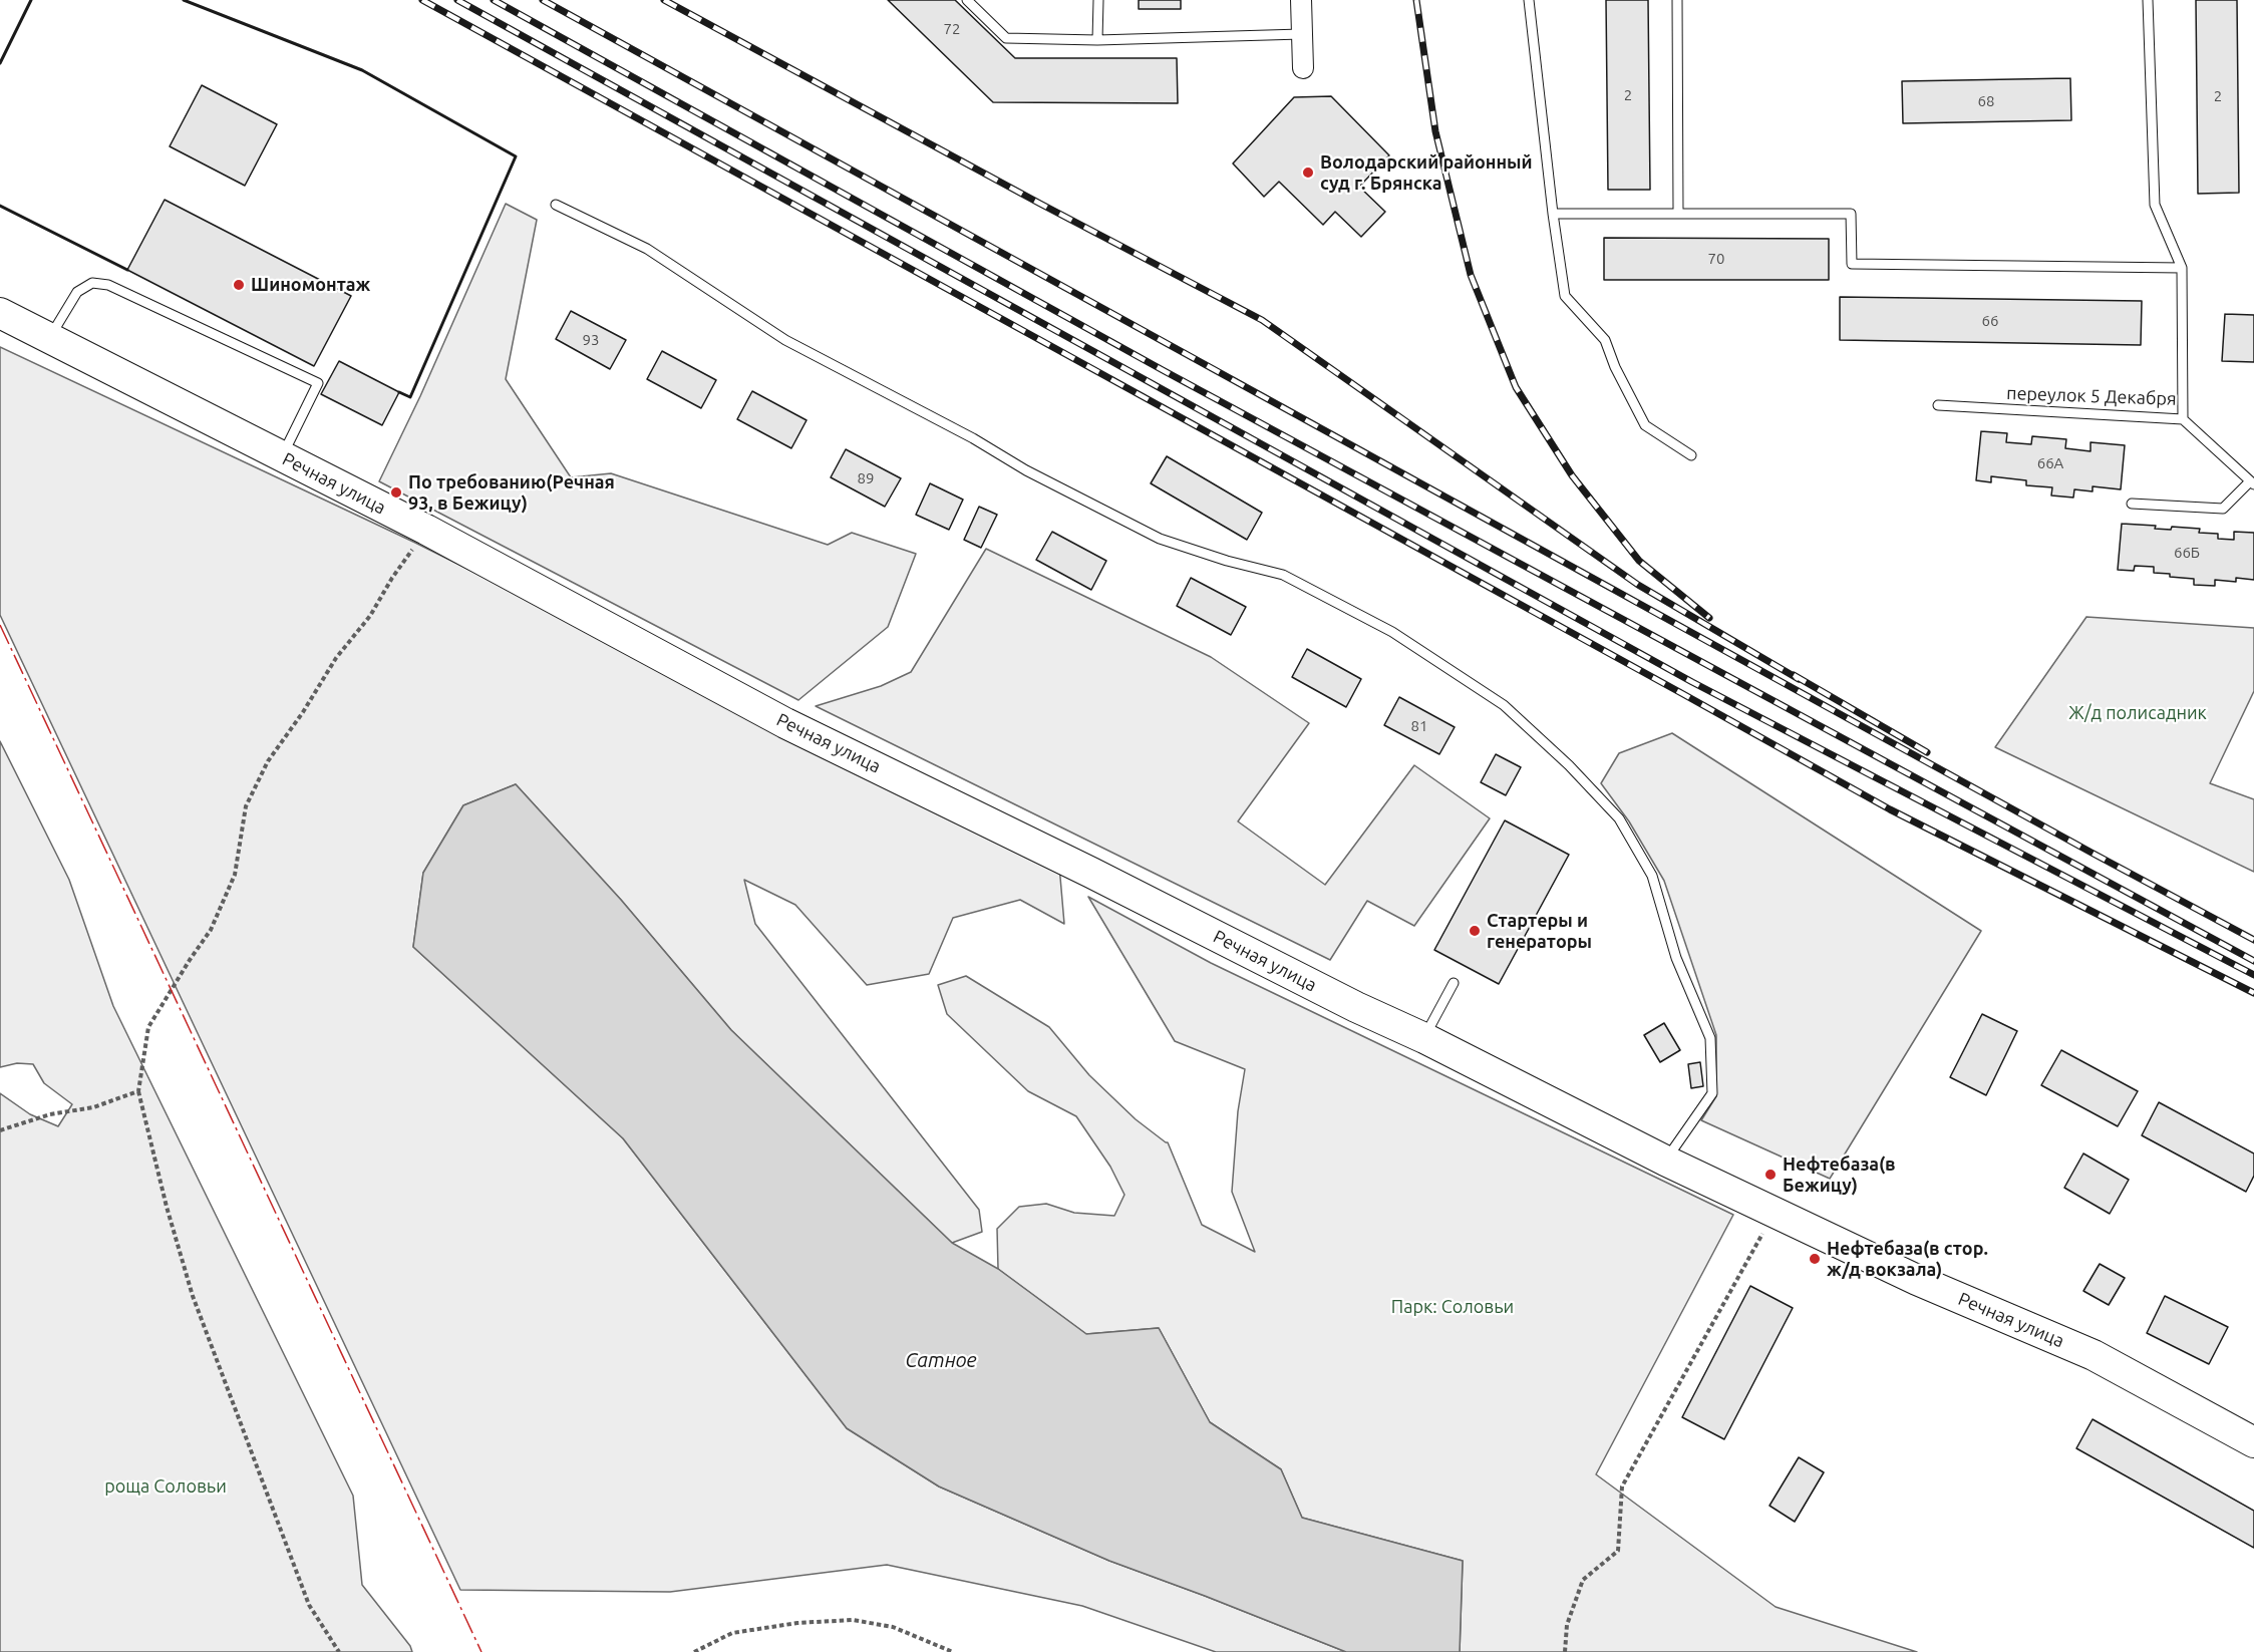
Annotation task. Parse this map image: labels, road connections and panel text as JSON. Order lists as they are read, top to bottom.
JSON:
{
  "streets": {
    "main road": ["Речная улица"],
    "lane": ["переулок 5 Декабря"]
  },
  "water": ["Сатное"],
  "parks": ["Ж/д полисадник", "Парк: Соловьи", "роща Соловьи"],
  "places": [
    "Володарский районный суд г. Брянска",
    "Шиномонтаж",
    "По требованию(Речная 93, в Бежицу)",
    "Стартеры и генераторы",
    "Нефтебаза(в Бежицу)",
    "Нефтебаза(в стор. ж/д вокзала)"
  ],
  "house_numbers": [
    "72",
    "2",
    "2",
    "68",
    "70",
    "66",
    "93",
    "66А",
    "89",
    "66Б",
    "81"
  ]
}
